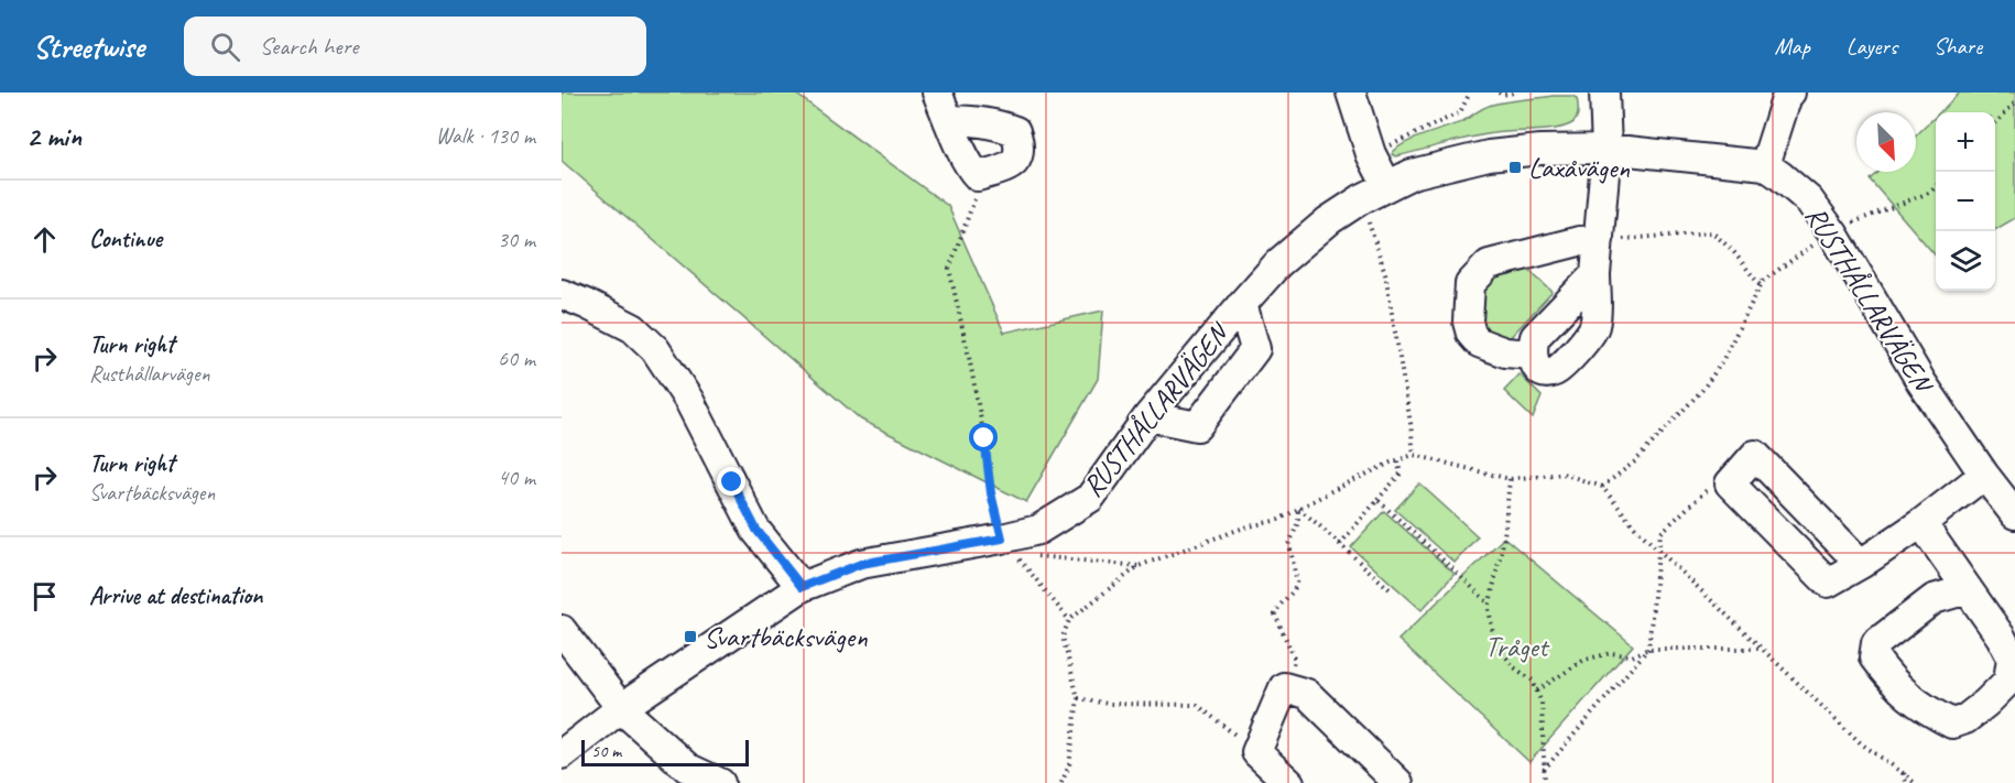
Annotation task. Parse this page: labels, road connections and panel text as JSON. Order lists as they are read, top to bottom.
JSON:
{
  "streets": {
    "street": ["RUSTHÅLLARVÄGEN"]
  },
  "parks": ["Tråget"],
  "places": {
    "transit": ["Laxåvägen", "Svartbäcksvägen"]
  },
  "scale_bar": "50 m",
  "north": "bottom right",
  "page": {
    "header": "Streetwise",
    "search": "Search here",
    "nav": ["Map", "Layers", "Share"],
    "heading": ["2 min", "Walk · 130 m"],
    "map_buttons": ["+", "−"],
    "list": [
      ["Continue", "30 m"],
      ["Turn right", "Rusthållarvägen", "60 m"],
      ["Turn right", "Svartbäcksvägen", "40 m"],
      "Arrive at destination"
    ],
    "scale": "50 m"
  }
}
